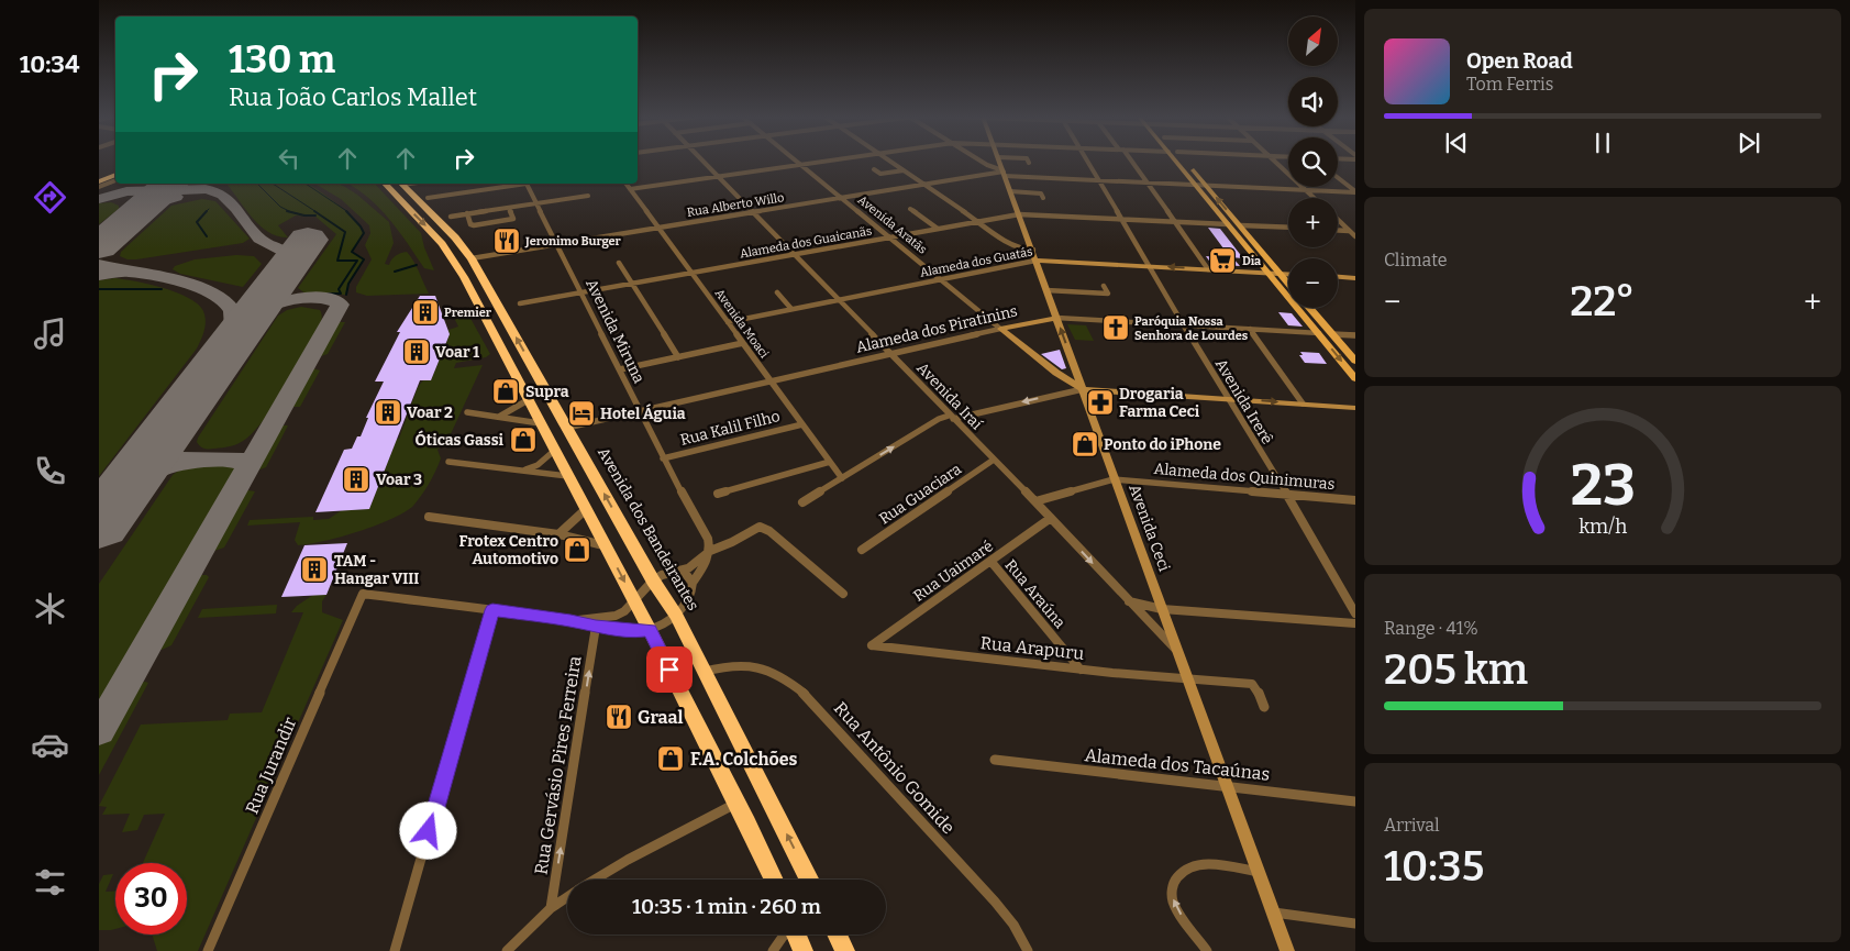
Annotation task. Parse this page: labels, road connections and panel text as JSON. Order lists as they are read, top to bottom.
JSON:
{
  "streets": {
    "highway": ["Avenida dos Bandeirantes"],
    "street": [
      "Rua Alberto Willo",
      "Avenida Aratãs",
      "Alameda dos Guaicanãs",
      "Alameda dos Guatás",
      "Avenida Moaci",
      "Alameda dos Piratinins",
      "Avenida Miruna",
      "Avenida Iraí",
      "Avenida Irerê",
      "Rua Kalil Filho",
      "Alameda dos Quinimuras",
      "Rua Guaciara",
      "Avenida Ceci",
      "Rua Uaimaré",
      "Rua Araúna",
      "Rua Arapuru",
      "Alameda dos Tacaúnas",
      "Rua Jurandir",
      "Rua Gervásio Pires Ferreira",
      "Rua Antônio Gomide"
    ]
  },
  "crossings": [
    ["Rua Alberto Willo", "Avenida Aratãs"],
    ["Rua Alberto Willo", "Avenida Moaci"],
    ["Rua Alberto Willo", "Avenida Miruna"],
    ["Rua Alberto Willo", "Avenida Iraí"],
    ["Rua Alberto Willo", "Avenida Ceci"],
    ["Rua Alberto Willo", "Avenida dos Bandeirantes"],
    ["Avenida Aratãs", "Alameda dos Guaicanãs"],
    ["Avenida Aratãs", "Alameda dos Guatás"],
    ["Avenida Aratãs", "Alameda dos Piratinins"],
    ["Avenida Aratãs", "Avenida Ceci"],
    ["Alameda dos Guaicanãs", "Avenida Moaci"],
    ["Alameda dos Guaicanãs", "Avenida Miruna"],
    ["Alameda dos Guaicanãs", "Avenida Iraí"],
    ["Alameda dos Guaicanãs", "Avenida Irerê"],
    ["Alameda dos Guaicanãs", "Avenida Ceci"],
    ["Alameda dos Guatás", "Avenida Moaci"],
    ["Alameda dos Guatás", "Avenida Iraí"],
    ["Alameda dos Guatás", "Avenida Irerê"],
    ["Alameda dos Guatás", "Avenida Ceci"],
    ["Avenida Moaci", "Alameda dos Piratinins"],
    ["Avenida Moaci", "Rua Kalil Filho"],
    ["Alameda dos Piratinins", "Avenida Miruna"],
    ["Alameda dos Piratinins", "Avenida Iraí"],
    ["Alameda dos Piratinins", "Avenida Irerê"],
    ["Alameda dos Piratinins", "Avenida Ceci"],
    ["Alameda dos Piratinins", "Avenida dos Bandeirantes"],
    ["Avenida Miruna", "Rua Kalil Filho"],
    ["Avenida Iraí", "Alameda dos Quinimuras"],
    ["Avenida Iraí", "Rua Guaciara"],
    ["Avenida Iraí", "Avenida Ceci"],
    ["Avenida Iraí", "Rua Uaimaré"],
    ["Avenida Irerê", "Alameda dos Quinimuras"],
    ["Alameda dos Quinimuras", "Avenida Ceci"],
    ["Avenida Ceci", "Rua Arapuru"],
    ["Avenida Ceci", "Alameda dos Tacaúnas"],
    ["Avenida dos Bandeirantes", "Rua Antônio Gomide"],
    ["Rua Uaimaré", "Rua Araúna"],
    ["Rua Uaimaré", "Rua Arapuru"],
    ["Rua Araúna", "Rua Arapuru"]
  ],
  "one_way": ["Rua Gervásio Pires Ferreira"],
  "places": {
    "restaurant": ["Jeronimo Burger", "Graal"],
    "supermarket": ["Dia"],
    "building": [
      "Premier",
      "Voar 1",
      "Voar 2",
      "Voar 3",
      "TAM - Hangar VIII"
    ],
    "church": ["Paróquia Nossa Senhora de Lourdes"],
    "shop": [
      "Supra",
      "Óticas Gassi",
      "Ponto do iPhone",
      "Frotex Centro Automotivo",
      "F.A. Colchões"
    ],
    "pharmacy": ["Drogaria Farma Ceci"],
    "hotel": ["Hotel Águia"]
  },
  "north": "top right",
  "page": {
    "tabs": "10:34",
    "map_buttons": ["+", "−"],
    "turn": ["130 m", "Rua João Carlos Mallet"],
    "song": ["Open Road", "Tom Ferris"],
    "tile": [
      "Climate",
      ["Range · 41%", "205 km"],
      ["Arrival", "10:35"]
    ],
    "heat": ["−", "22°", "+"],
    "limit": "30",
    "trip": "10:35 · 1 min · 260 m",
    "gauge": ["23", "km/h"]
  }
}
